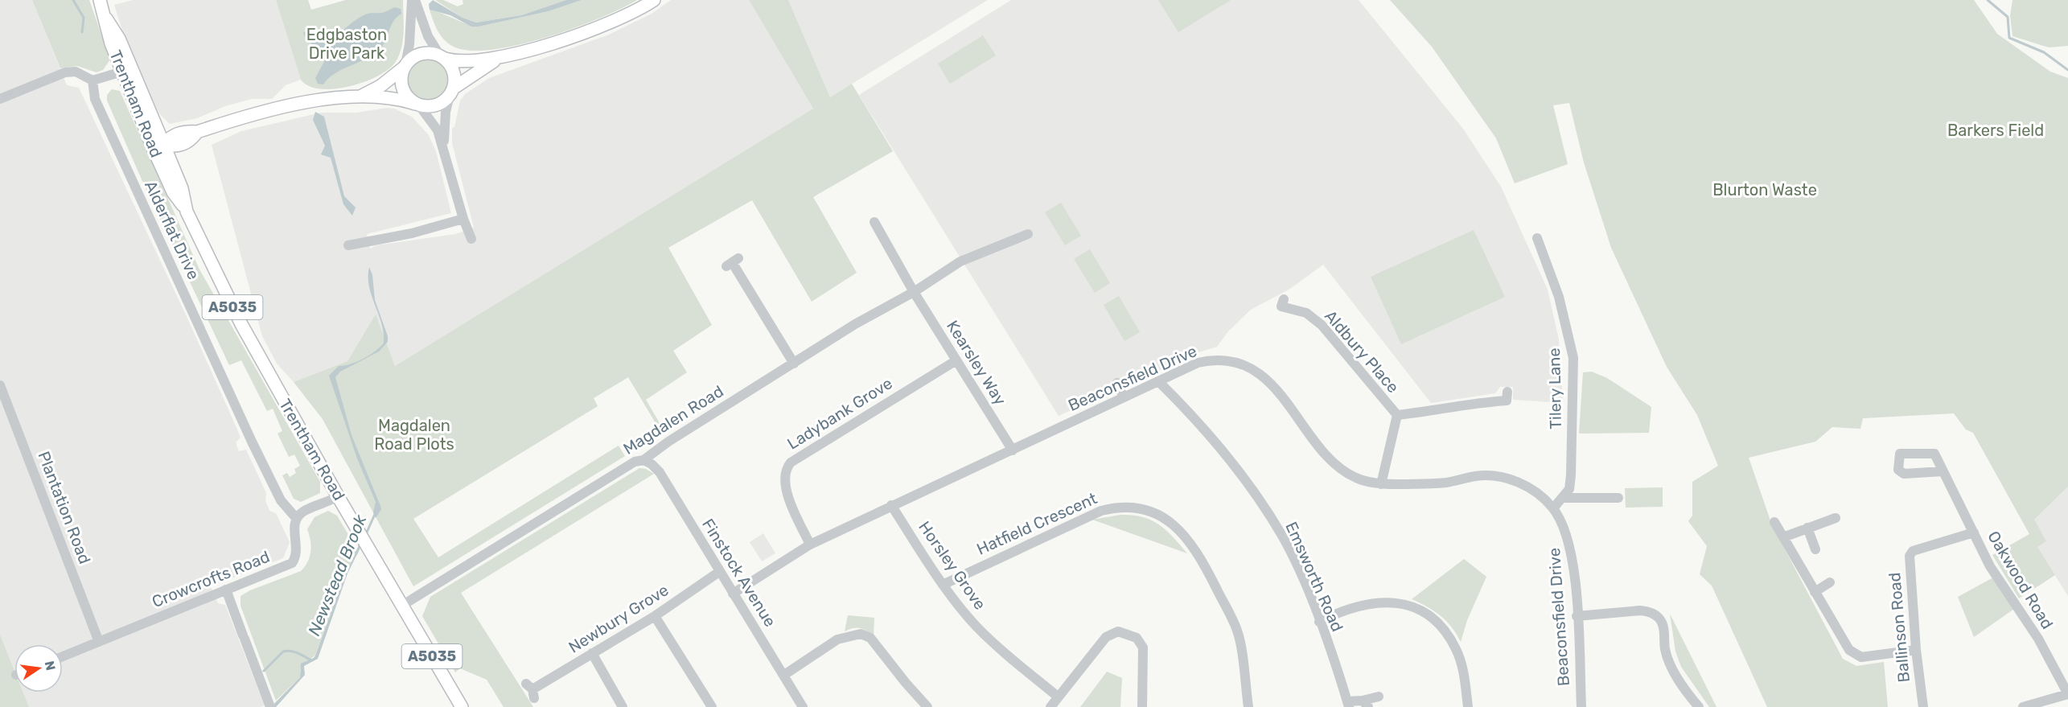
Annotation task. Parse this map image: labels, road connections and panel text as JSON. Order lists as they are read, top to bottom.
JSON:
{
  "streets": {
    "main road": ["Trentham Road", "A5035"],
    "street": [
      "Alderflat Drive",
      "Aldbury Place",
      "Kearsley Way",
      "Beaconsfield Drive",
      "Tilery Lane",
      "Ladybank Grove",
      "Magdalen Road",
      "Plantation Road",
      "Hatfield Crescent",
      "Horsley Grove",
      "Finstock Avenue",
      "Emsworth Road",
      "Crowcrofts Road",
      "Oakwood Road",
      "Newbury Grove",
      "Ballinson Road"
    ]
  },
  "crossings": [
    ["Trentham Road", "Magdalen Road"],
    ["Alderflat Drive", "Crowcrofts Road"],
    ["Kearsley Way", "Beaconsfield Drive"],
    ["Kearsley Way", "Ladybank Grove"],
    ["Kearsley Way", "Magdalen Road"],
    ["Beaconsfield Drive", "Tilery Lane"],
    ["Beaconsfield Drive", "Ladybank Grove"],
    ["Beaconsfield Drive", "Horsley Grove"],
    ["Beaconsfield Drive", "Finstock Avenue"],
    ["Beaconsfield Drive", "Emsworth Road"],
    ["Magdalen Road", "Finstock Avenue"],
    ["Plantation Road", "Crowcrofts Road"],
    ["Hatfield Crescent", "Horsley Grove"],
    ["Finstock Avenue", "Newbury Grove"],
    ["Oakwood Road", "Ballinson Road"]
  ],
  "water": ["Newstead Brook"],
  "parks": [
    "Edgbaston Drive Park",
    "Barkers Field",
    "Blurton Waste",
    "Magdalen Road Plots"
  ],
  "north": "right"
}
